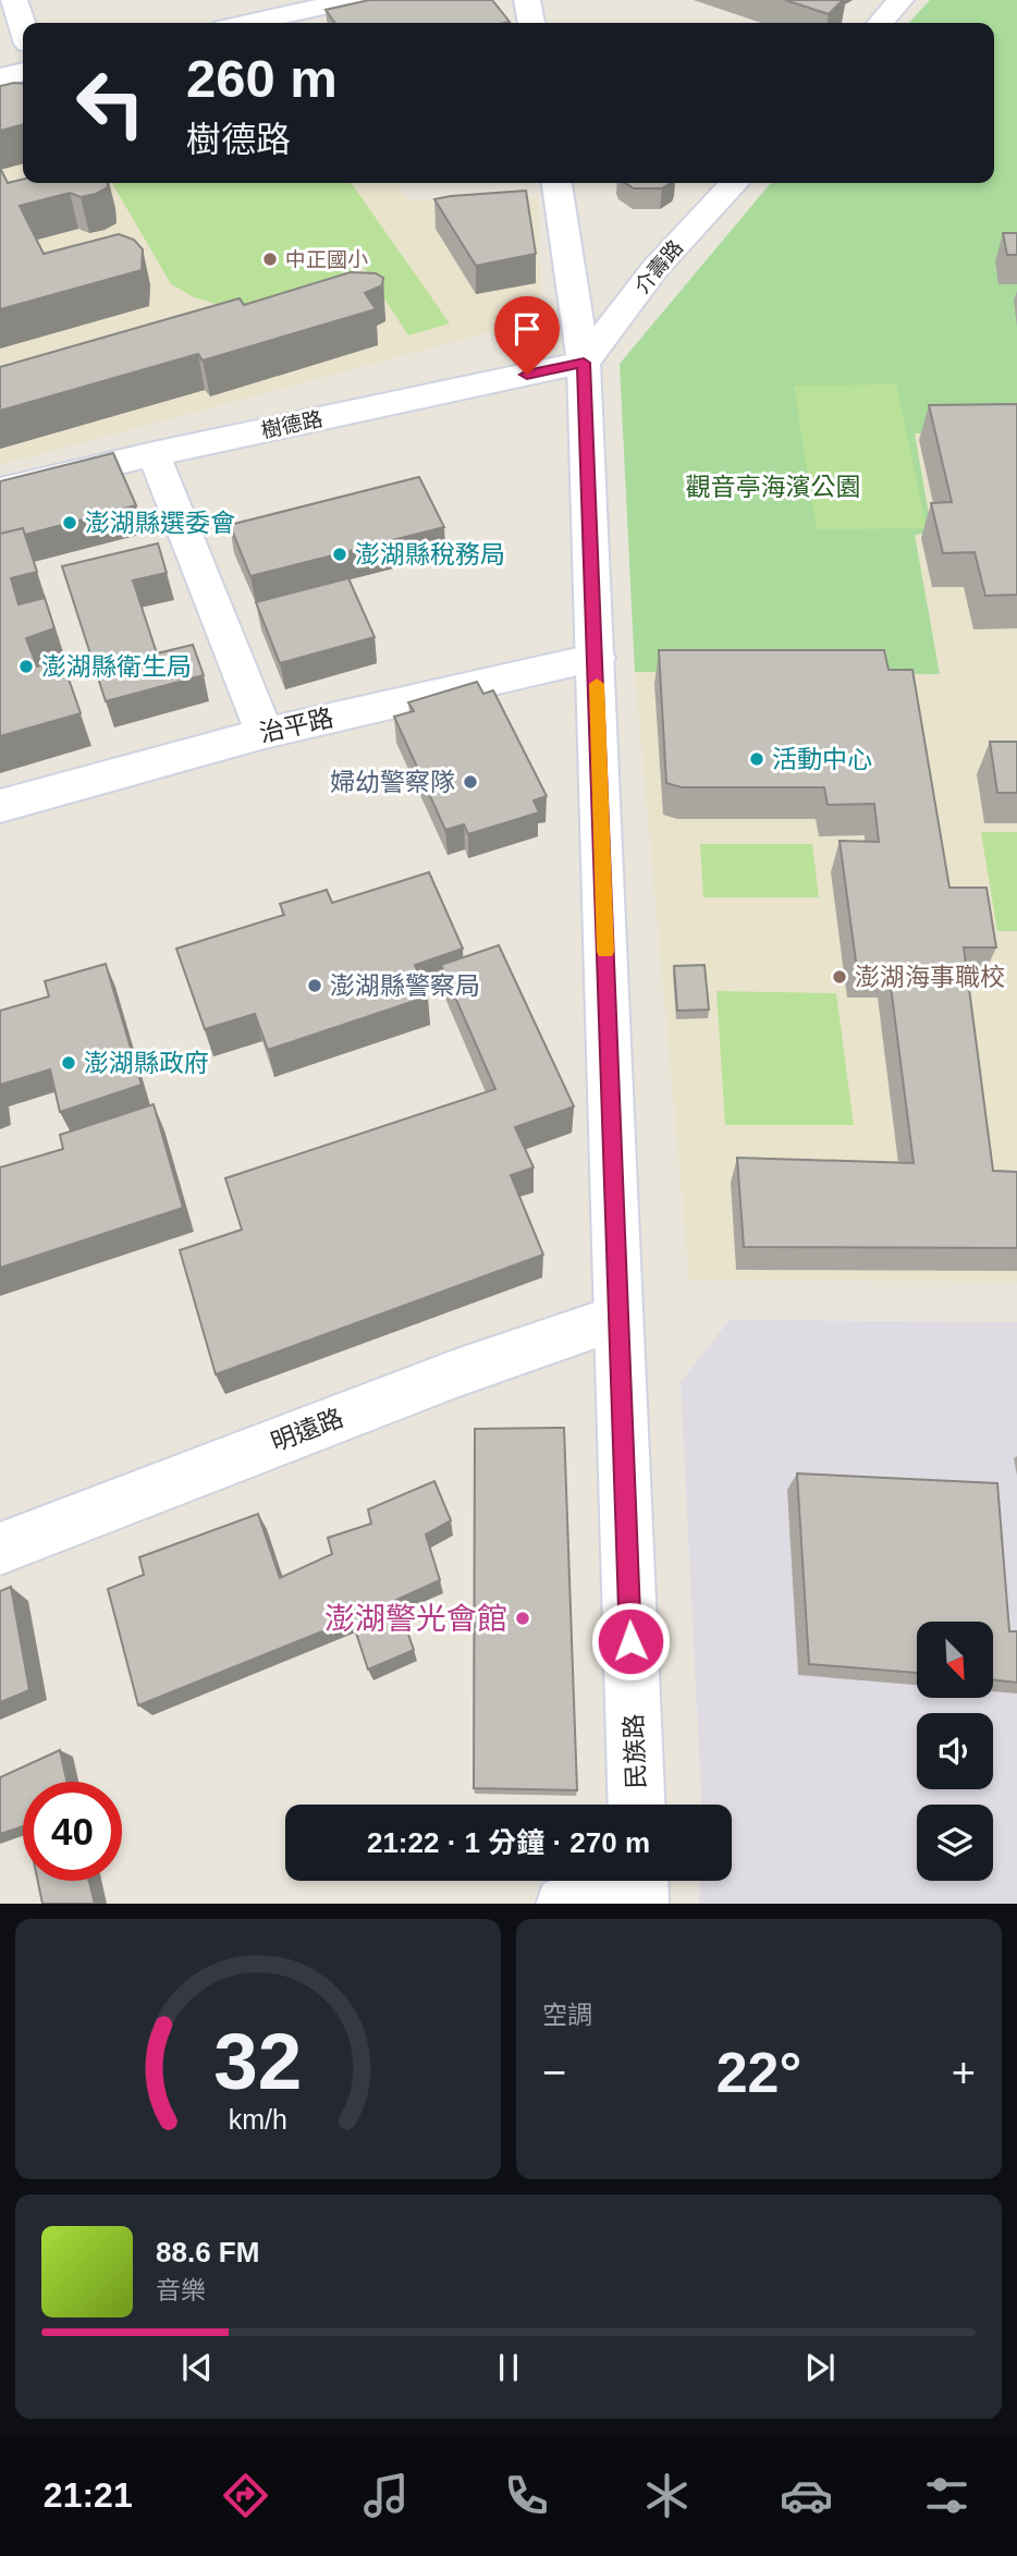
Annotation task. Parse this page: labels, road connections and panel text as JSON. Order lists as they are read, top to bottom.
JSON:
{
  "streets": {
    "street": [
      "介壽路",
      "樹德路",
      "治平路",
      "明遠路",
      "民族路"
    ]
  },
  "crossings": [
    ["介壽路", "樹德路"],
    ["介壽路", "民族路"],
    ["樹德路", "民族路"],
    ["治平路", "民族路"],
    ["明遠路", "民族路"]
  ],
  "parks": ["觀音亭海濱公園"],
  "places": [
    "中正國小",
    "澎湖縣選委會",
    "澎湖縣稅務局",
    "澎湖縣衛生局",
    "活動中心",
    "婦幼警察隊",
    "澎湖海事職校",
    "澎湖縣警察局",
    "澎湖縣政府",
    "澎湖警光會館"
  ],
  "north": "bottom right",
  "page": {
    "turn": ["260 m", "樹德路"],
    "limit": "40",
    "trip": "21:22 · 1 分鐘 · 270 m",
    "tile": "空調",
    "heat": ["−", "22°", "+"],
    "song": ["88.6 FM", "音樂"],
    "tabs": "21:21",
    "gauge": ["32", "km/h"]
  }
}
